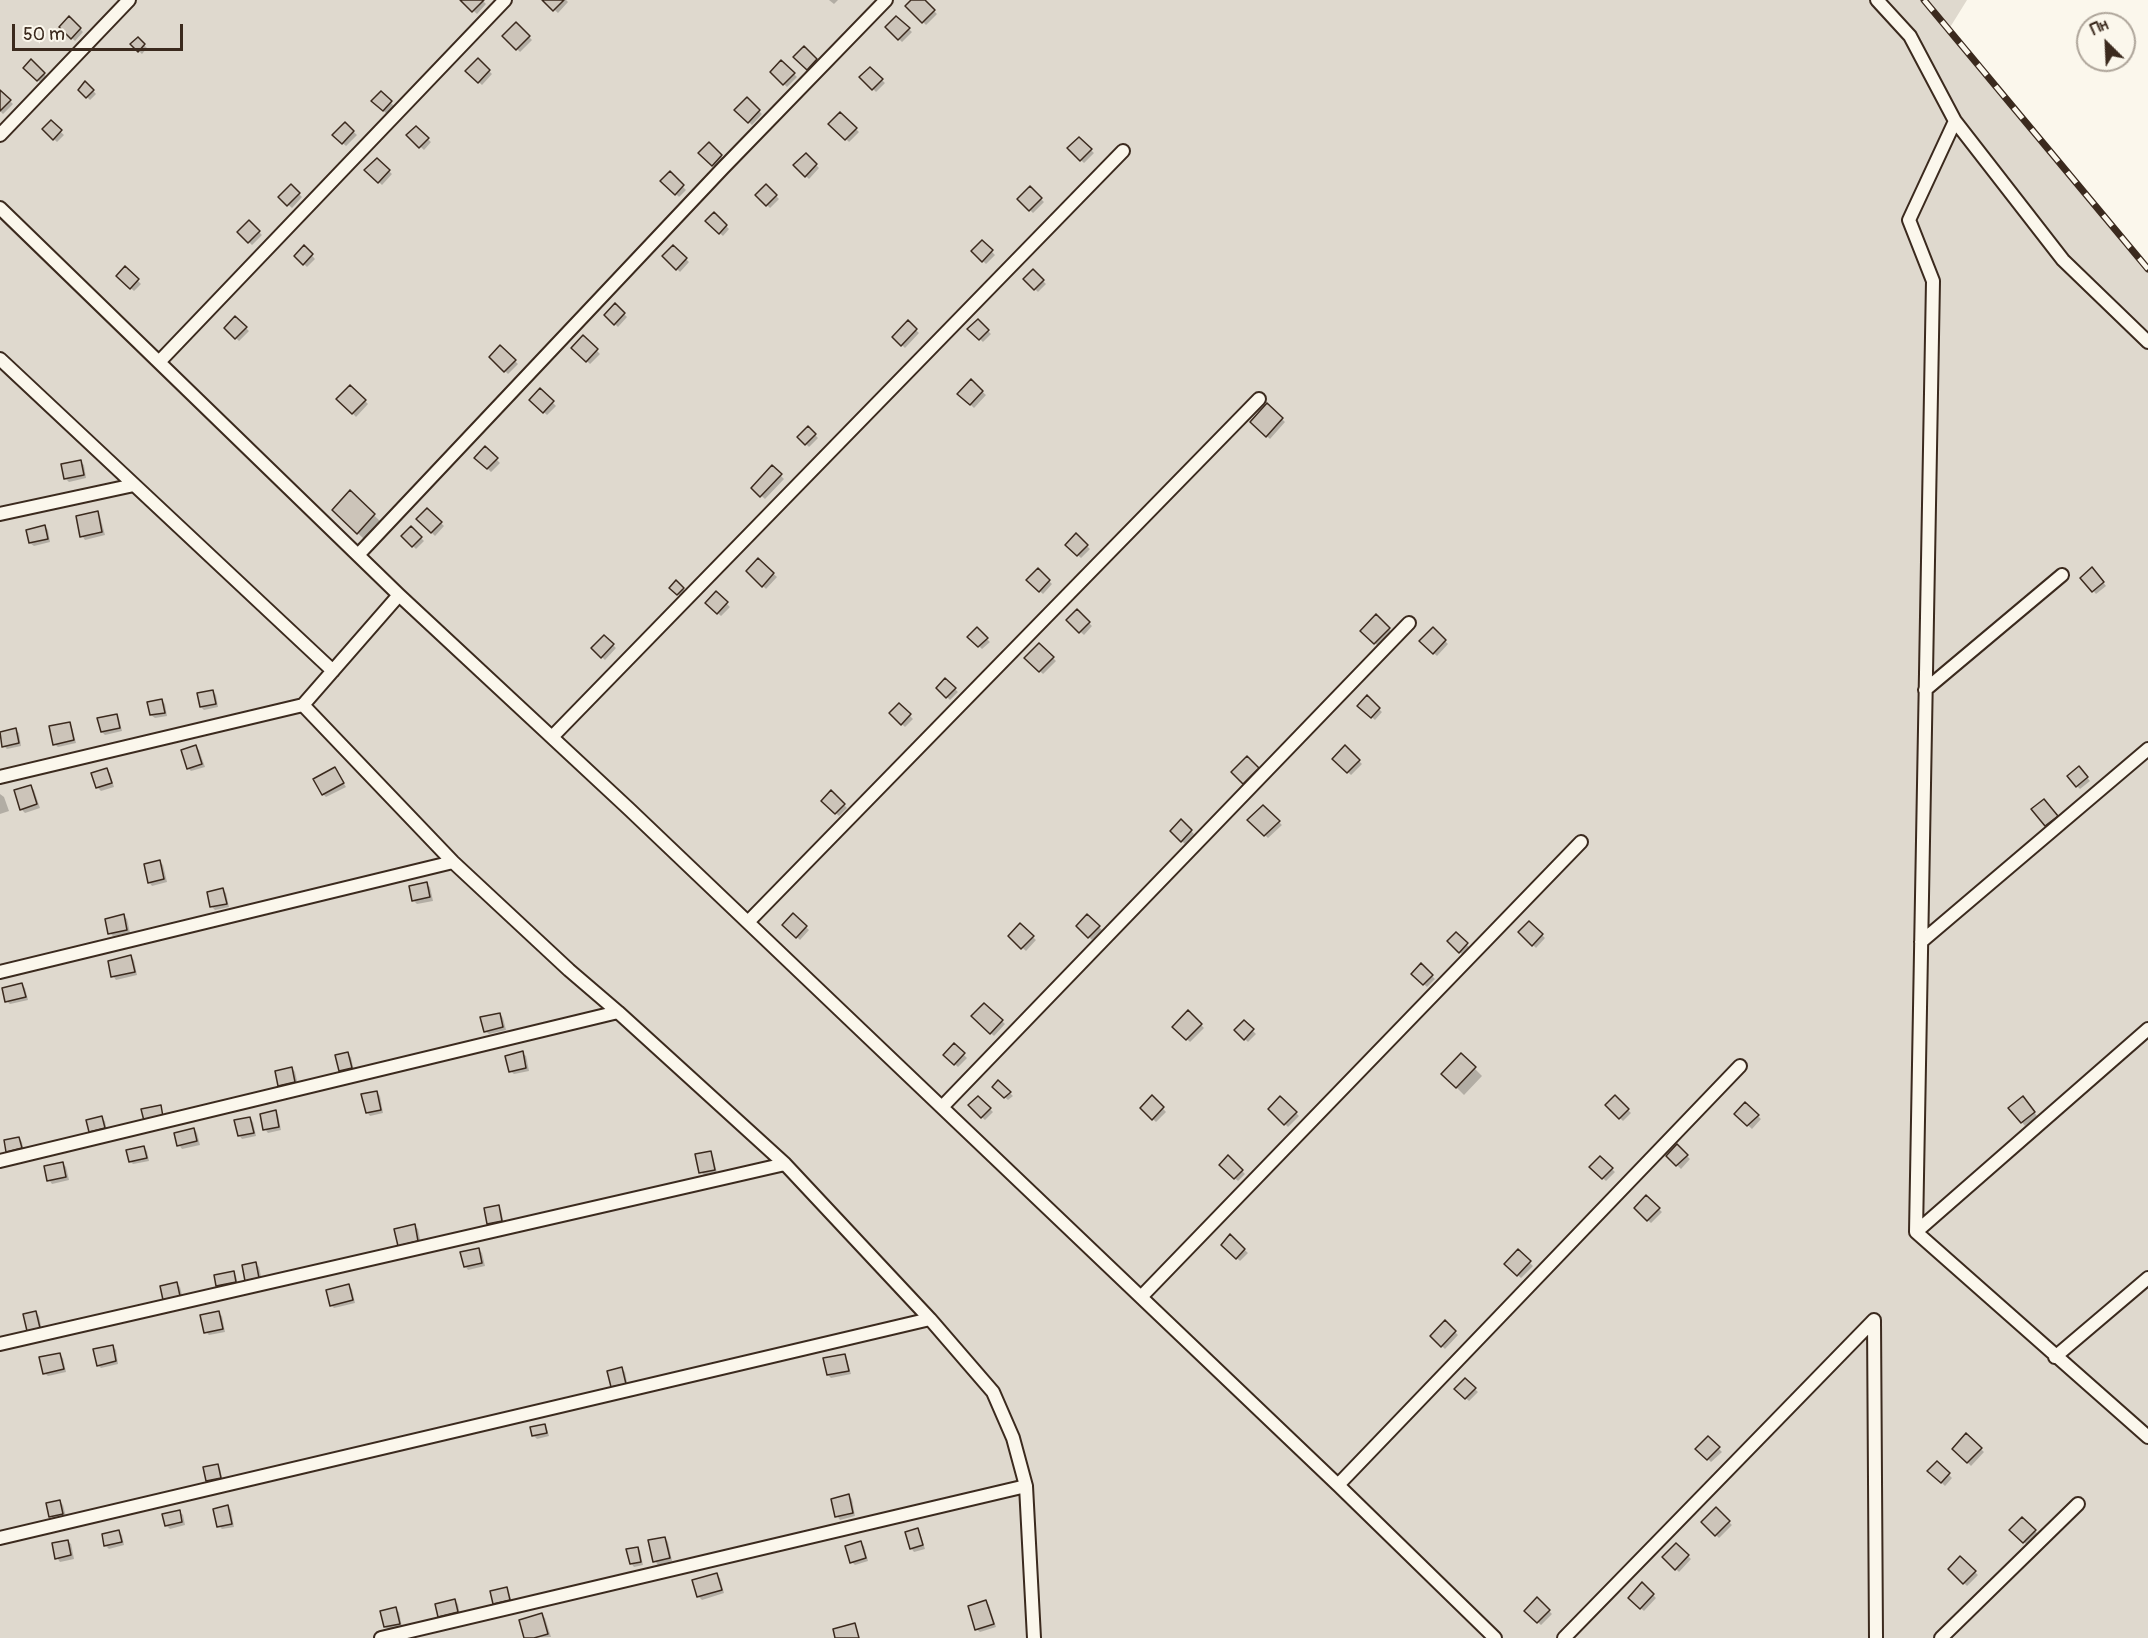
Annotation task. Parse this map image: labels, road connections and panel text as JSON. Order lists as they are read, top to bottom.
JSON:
{
  "scale_bar": "50 m",
  "north": "top left"
}
